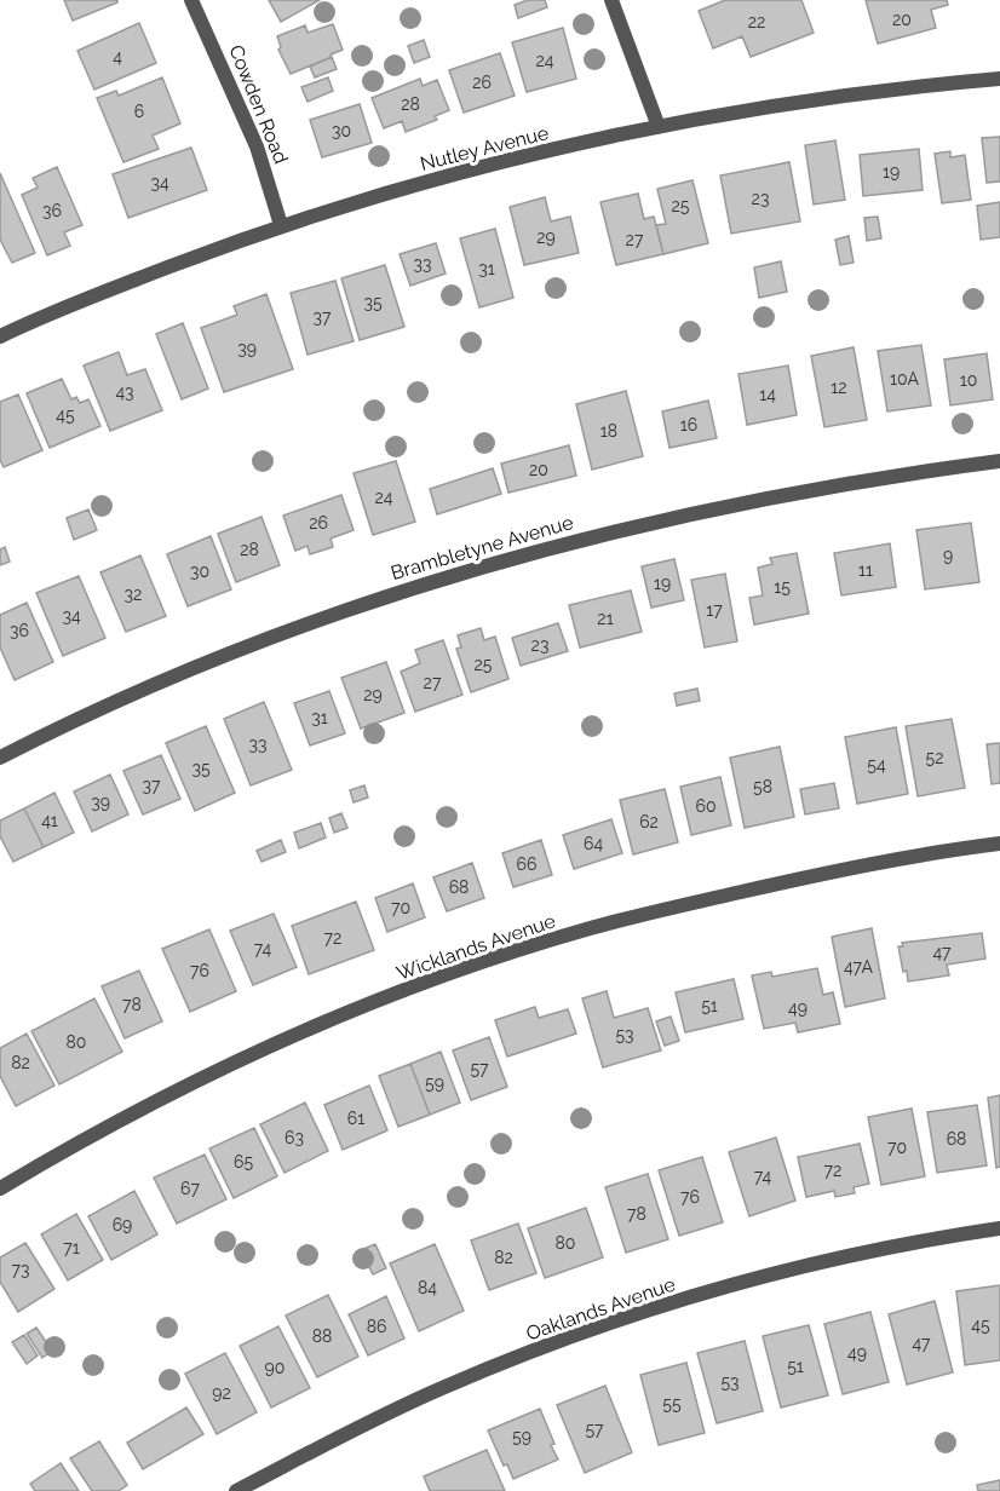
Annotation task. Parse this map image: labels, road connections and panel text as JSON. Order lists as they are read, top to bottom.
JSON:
{
  "streets": {
    "street": [
      "Cowden Road",
      "Nutley Avenue",
      "Brambletyne Avenue",
      "Wicklands Avenue",
      "Oaklands Avenue"
    ]
  },
  "crossings": [
    ["Cowden Road", "Nutley Avenue"]
  ],
  "house_numbers": [
    "20",
    "22",
    "4",
    "24",
    "26",
    "28",
    "6",
    "30",
    "19",
    "34",
    "23",
    "25",
    "36",
    "29",
    "27",
    "33",
    "31",
    "35",
    "37",
    "39",
    "10A",
    "10",
    "12",
    "43",
    "14",
    "45",
    "16",
    "18",
    "20",
    "24",
    "26",
    "28",
    "9",
    "11",
    "30",
    "19",
    "15",
    "32",
    "17",
    "34",
    "21",
    "36",
    "23",
    "25",
    "27",
    "29",
    "31",
    "33",
    "52",
    "54",
    "35",
    "37",
    "58",
    "39",
    "60",
    "41",
    "62",
    "64",
    "66",
    "68",
    "70",
    "72",
    "74",
    "47",
    "47A",
    "76",
    "78",
    "51",
    "49",
    "53",
    "80",
    "82",
    "57",
    "59",
    "61",
    "63",
    "68",
    "70",
    "65",
    "72",
    "74",
    "67",
    "76",
    "78",
    "69",
    "80",
    "71",
    "82",
    "73",
    "84",
    "45",
    "86",
    "88",
    "47",
    "49",
    "51",
    "90",
    "53",
    "92",
    "55",
    "57",
    "59"
  ]
}
